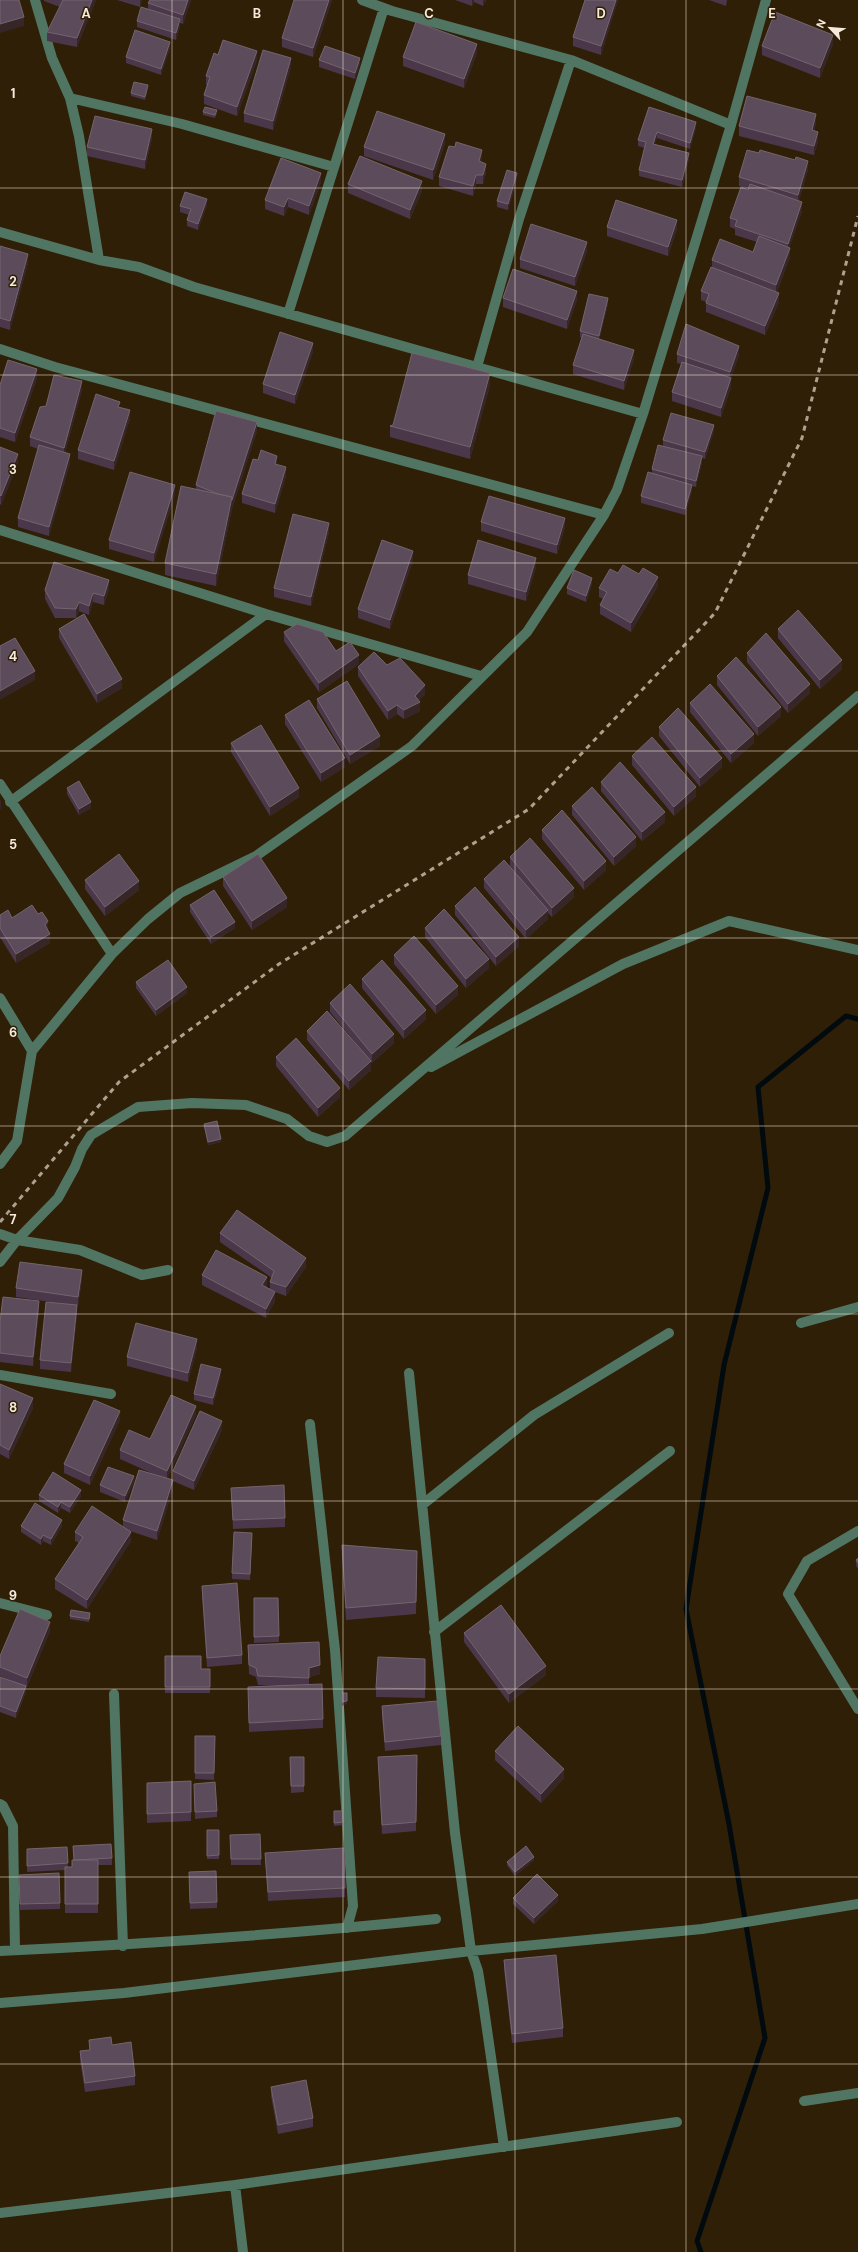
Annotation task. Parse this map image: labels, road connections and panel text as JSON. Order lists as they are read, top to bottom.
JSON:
{
  "north": "top left",
  "grid": {
    "columns": [
      "A",
      "B",
      "C",
      "D",
      "E"
    ],
    "rows": [
      "1",
      "2",
      "3",
      "4",
      "5",
      "6",
      "7",
      "8",
      "9"
    ]
  }
}
